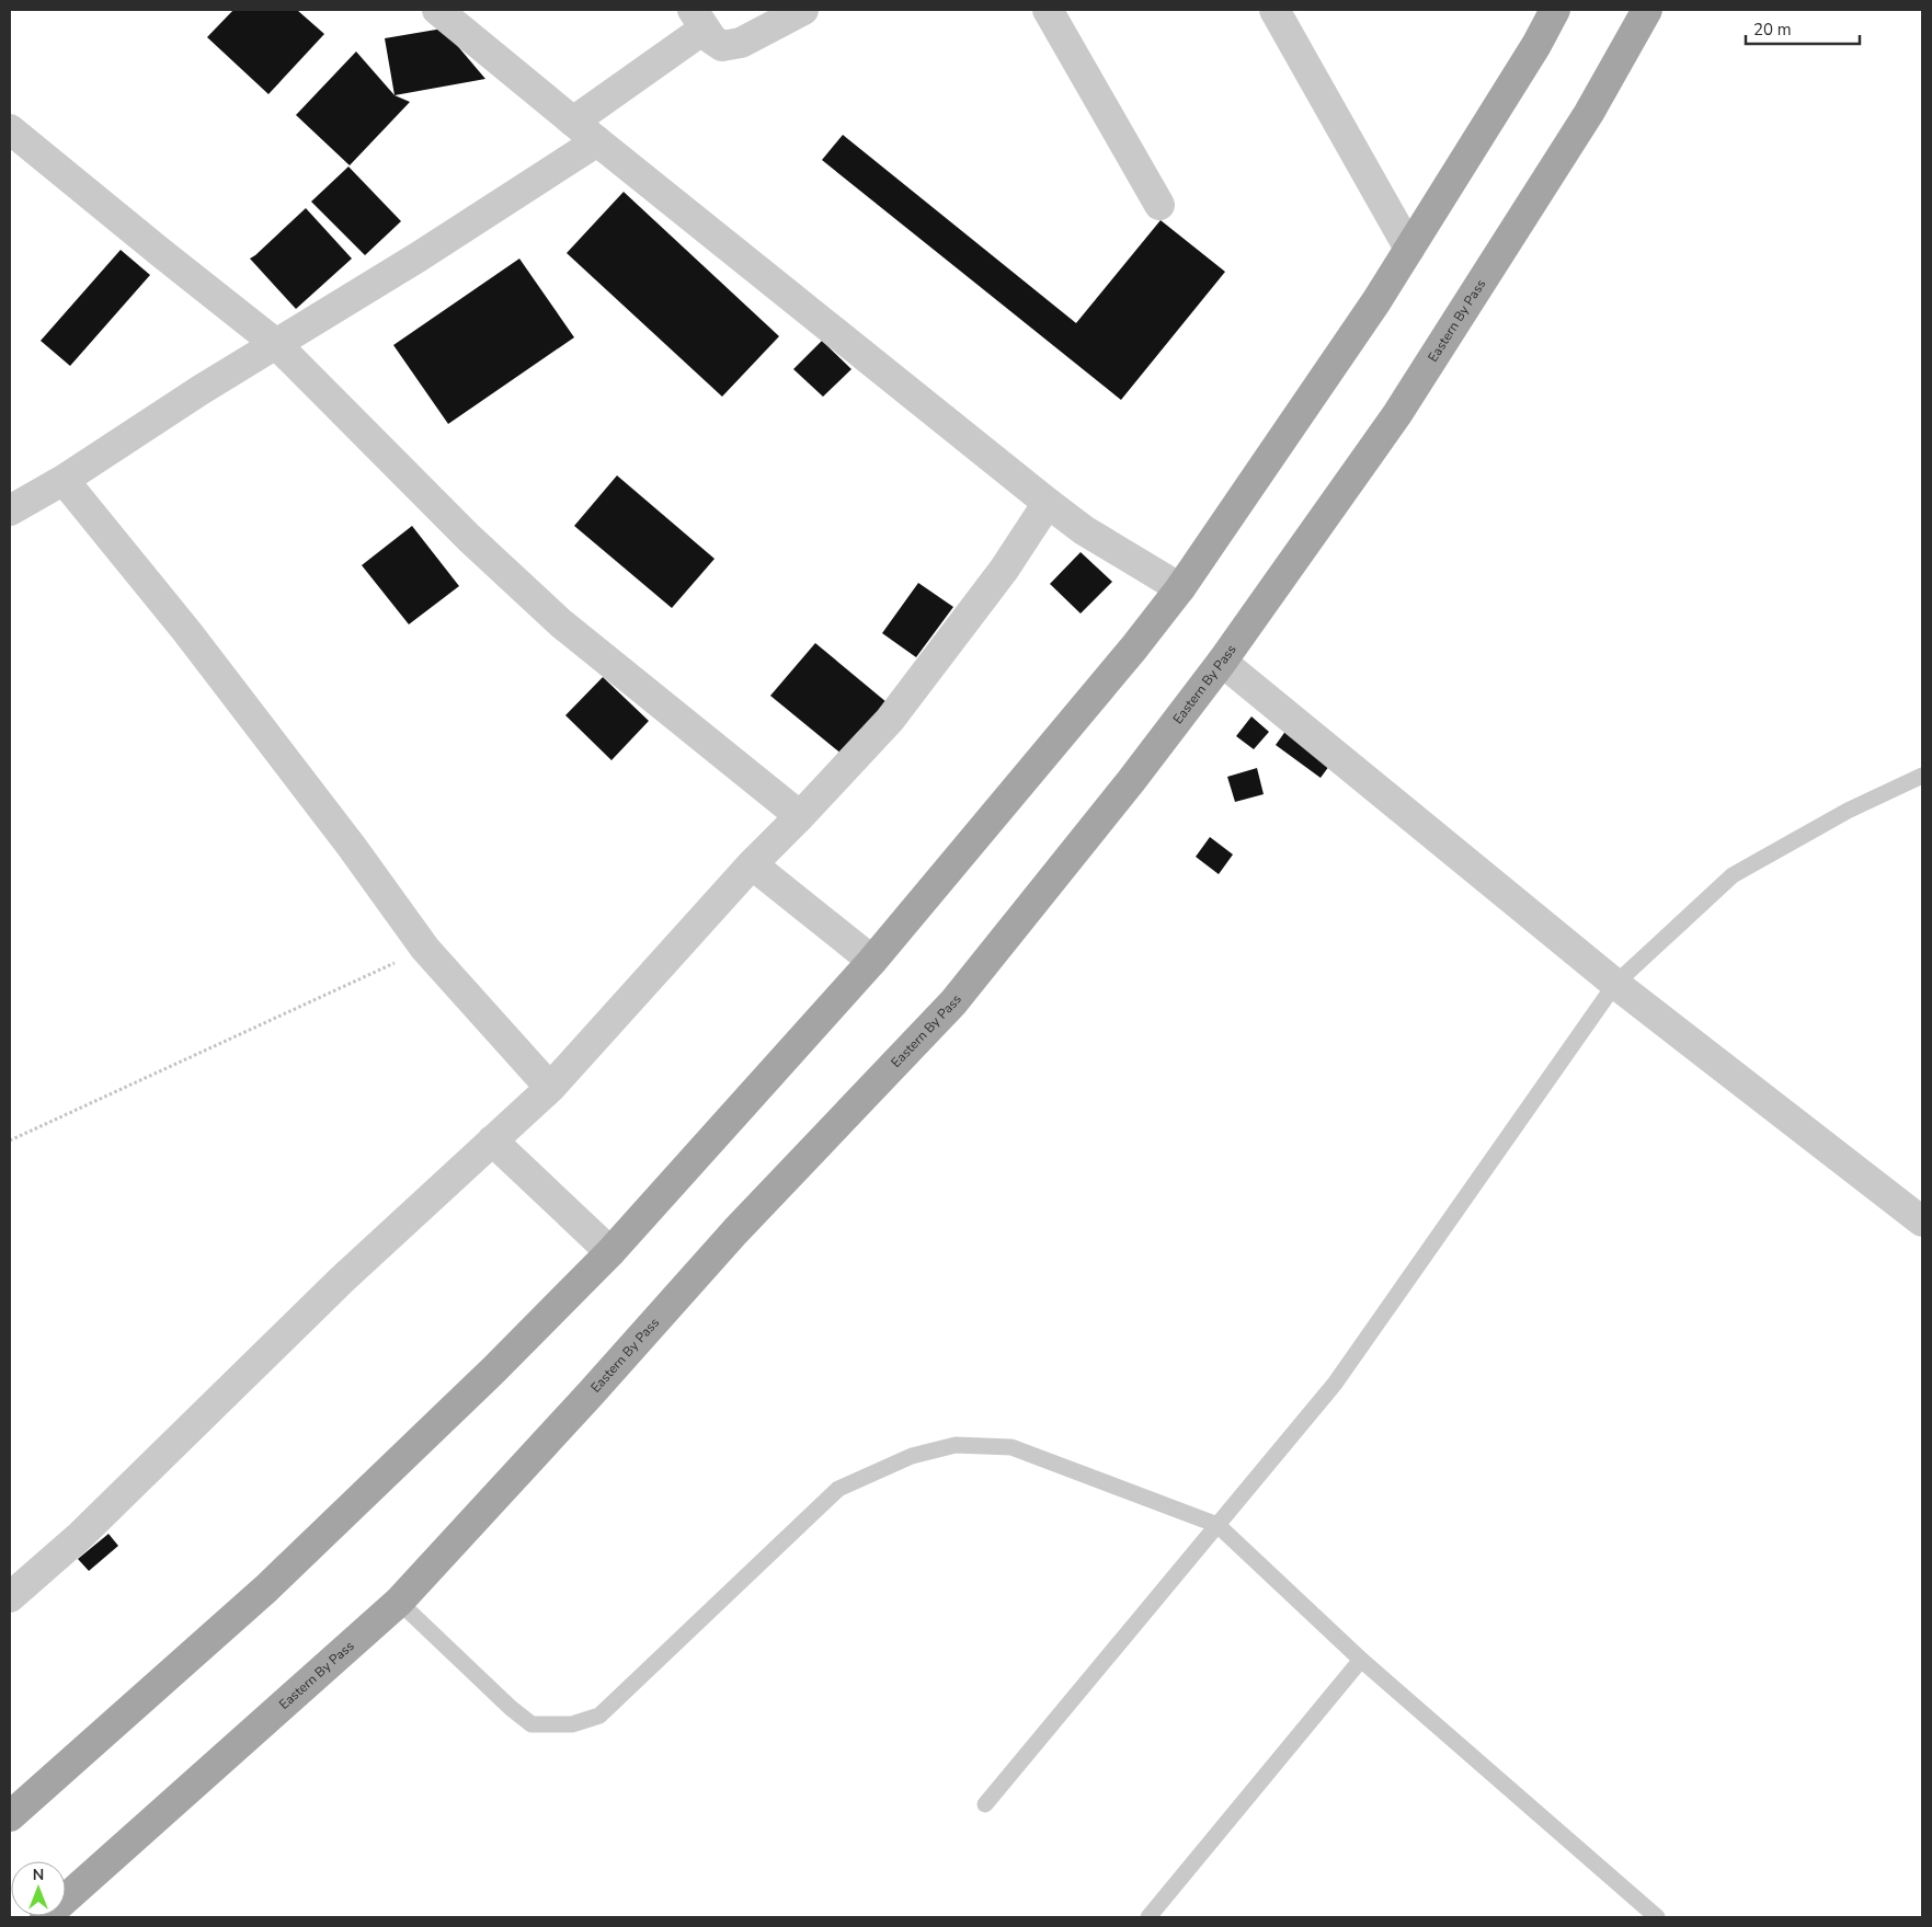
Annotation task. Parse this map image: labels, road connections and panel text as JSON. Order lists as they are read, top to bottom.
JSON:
{
  "streets": {
    "main road": ["Eastern By Pass"]
  },
  "scale_bar": "20 m",
  "north": "top"
}
